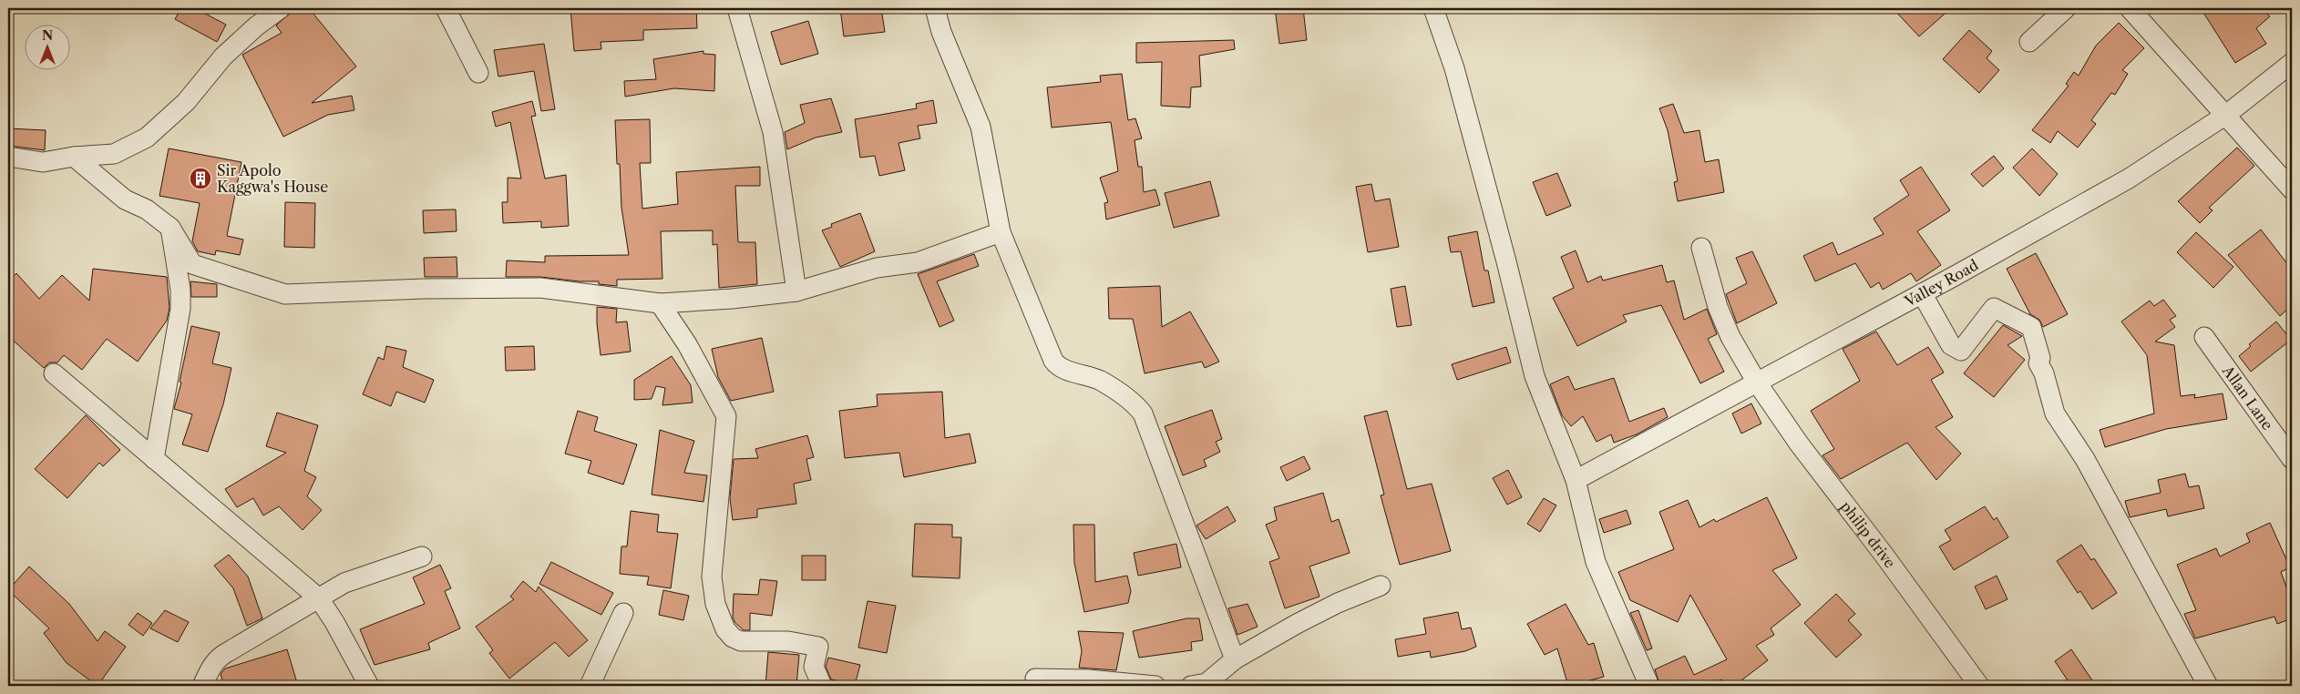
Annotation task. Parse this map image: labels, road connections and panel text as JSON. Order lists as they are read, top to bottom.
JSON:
{
  "streets": {
    "street": ["Valley Road", "Allan Lane", "philip drive"]
  },
  "crossings": [
    ["Valley Road", "philip drive"]
  ],
  "places": {
    "building": ["Sir Apolo Kaggwa's House"]
  },
  "north": "top"
}
